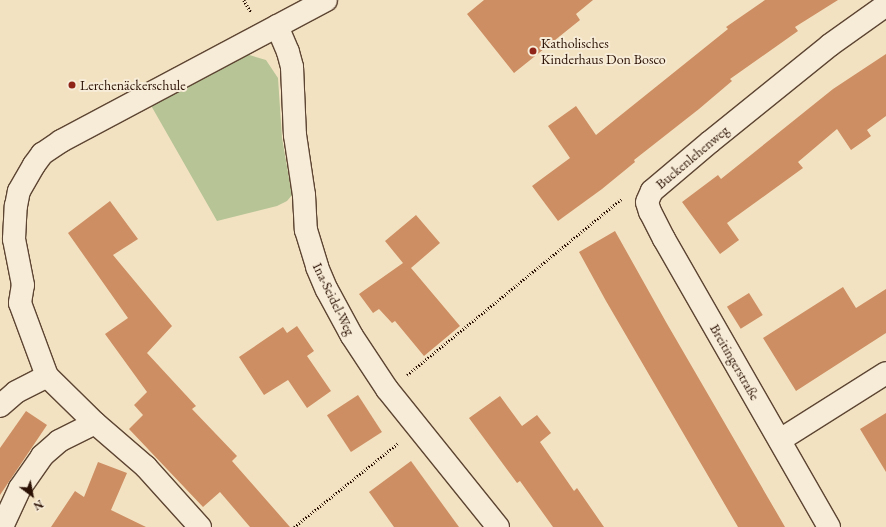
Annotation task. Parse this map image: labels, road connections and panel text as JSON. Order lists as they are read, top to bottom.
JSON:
{
  "streets": {
    "street": ["Buckenlehenweg", "Ina-Seidel-Weg", "Breitingerstraße"]
  },
  "crossings": [
    ["Buckenlehenweg", "Breitingerstraße"]
  ],
  "places": ["Katholisches Kinderhaus Don Bosco", "Lerchenäckerschule"],
  "north": "bottom right"
}
